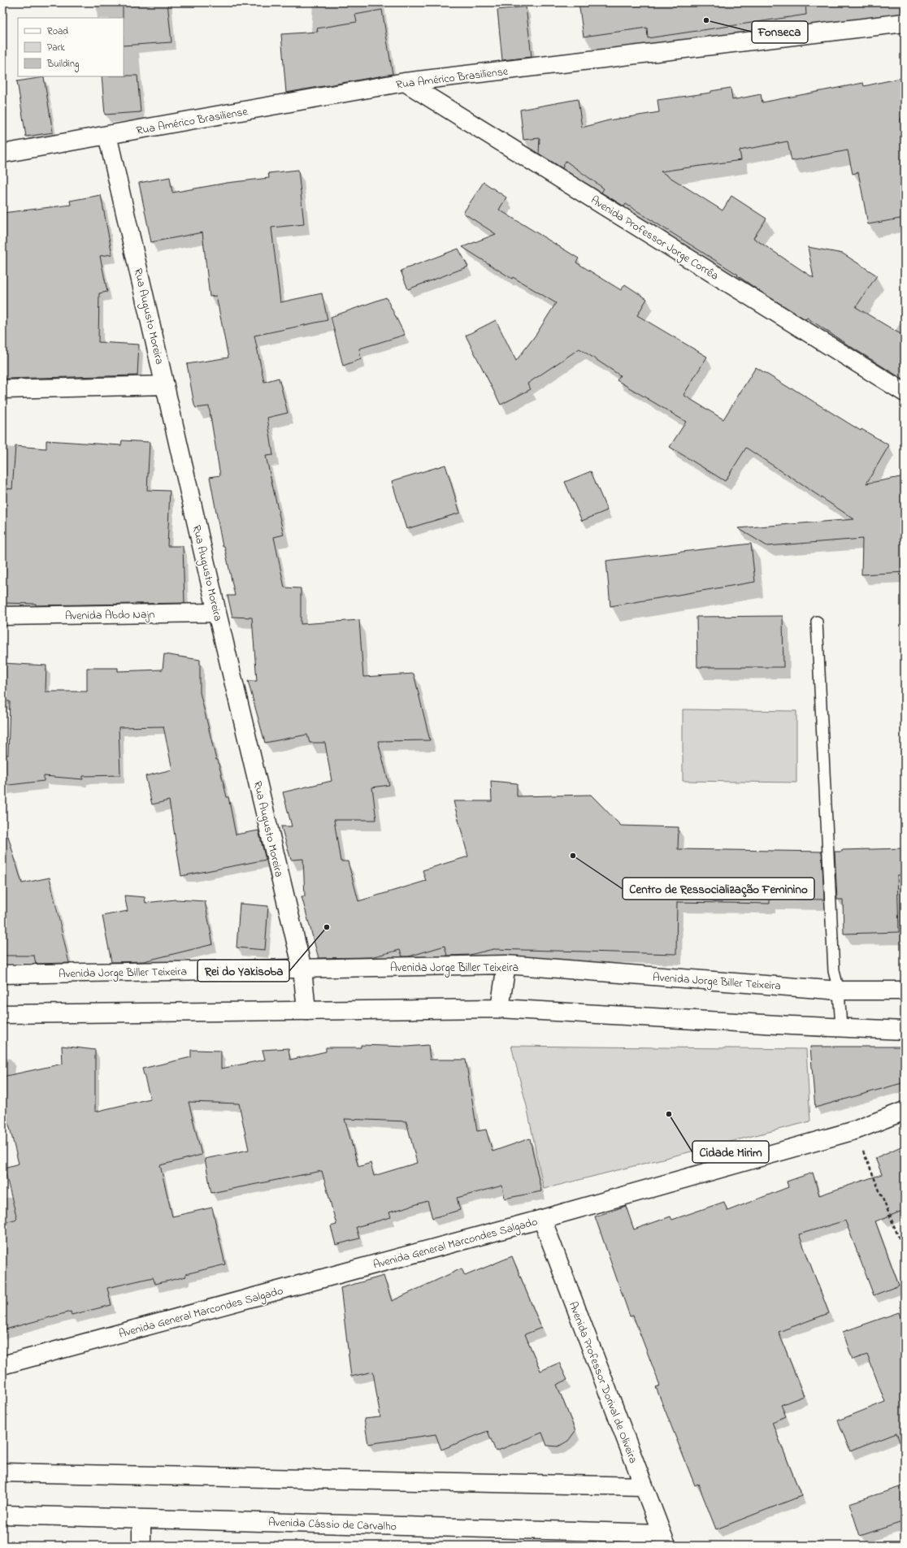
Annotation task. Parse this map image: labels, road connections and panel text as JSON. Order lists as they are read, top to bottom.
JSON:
{
  "streets": {
    "street": [
      "Rua Américo Brasiliense",
      "Avenida Professor Jorge Corrêa",
      "Rua Augusto Moreira",
      "Avenida Abdo Najn",
      "Avenida Jorge Biller Teixeira",
      "Avenida General Marcondes Salgado",
      "Avenida Professor Dorival de Oliveira",
      "Avenida Cássio de Carvalho"
    ]
  },
  "crossings": [
    ["Rua Américo Brasiliense", "Avenida Professor Jorge Corrêa"],
    ["Rua Américo Brasiliense", "Rua Augusto Moreira"],
    ["Rua Augusto Moreira", "Avenida Abdo Najn"],
    ["Rua Augusto Moreira", "Avenida Jorge Biller Teixeira"],
    ["Avenida General Marcondes Salgado", "Avenida Professor Dorival de Oliveira"],
    ["Avenida Professor Dorival de Oliveira", "Avenida Cássio de Carvalho"]
  ],
  "places": [
    "Fonseca",
    "Centro de Ressocialização Feminino",
    "Rei do Yakisoba",
    "Cidade Mirim"
  ],
  "legend": ["Road", "Park", "Building"]
}
